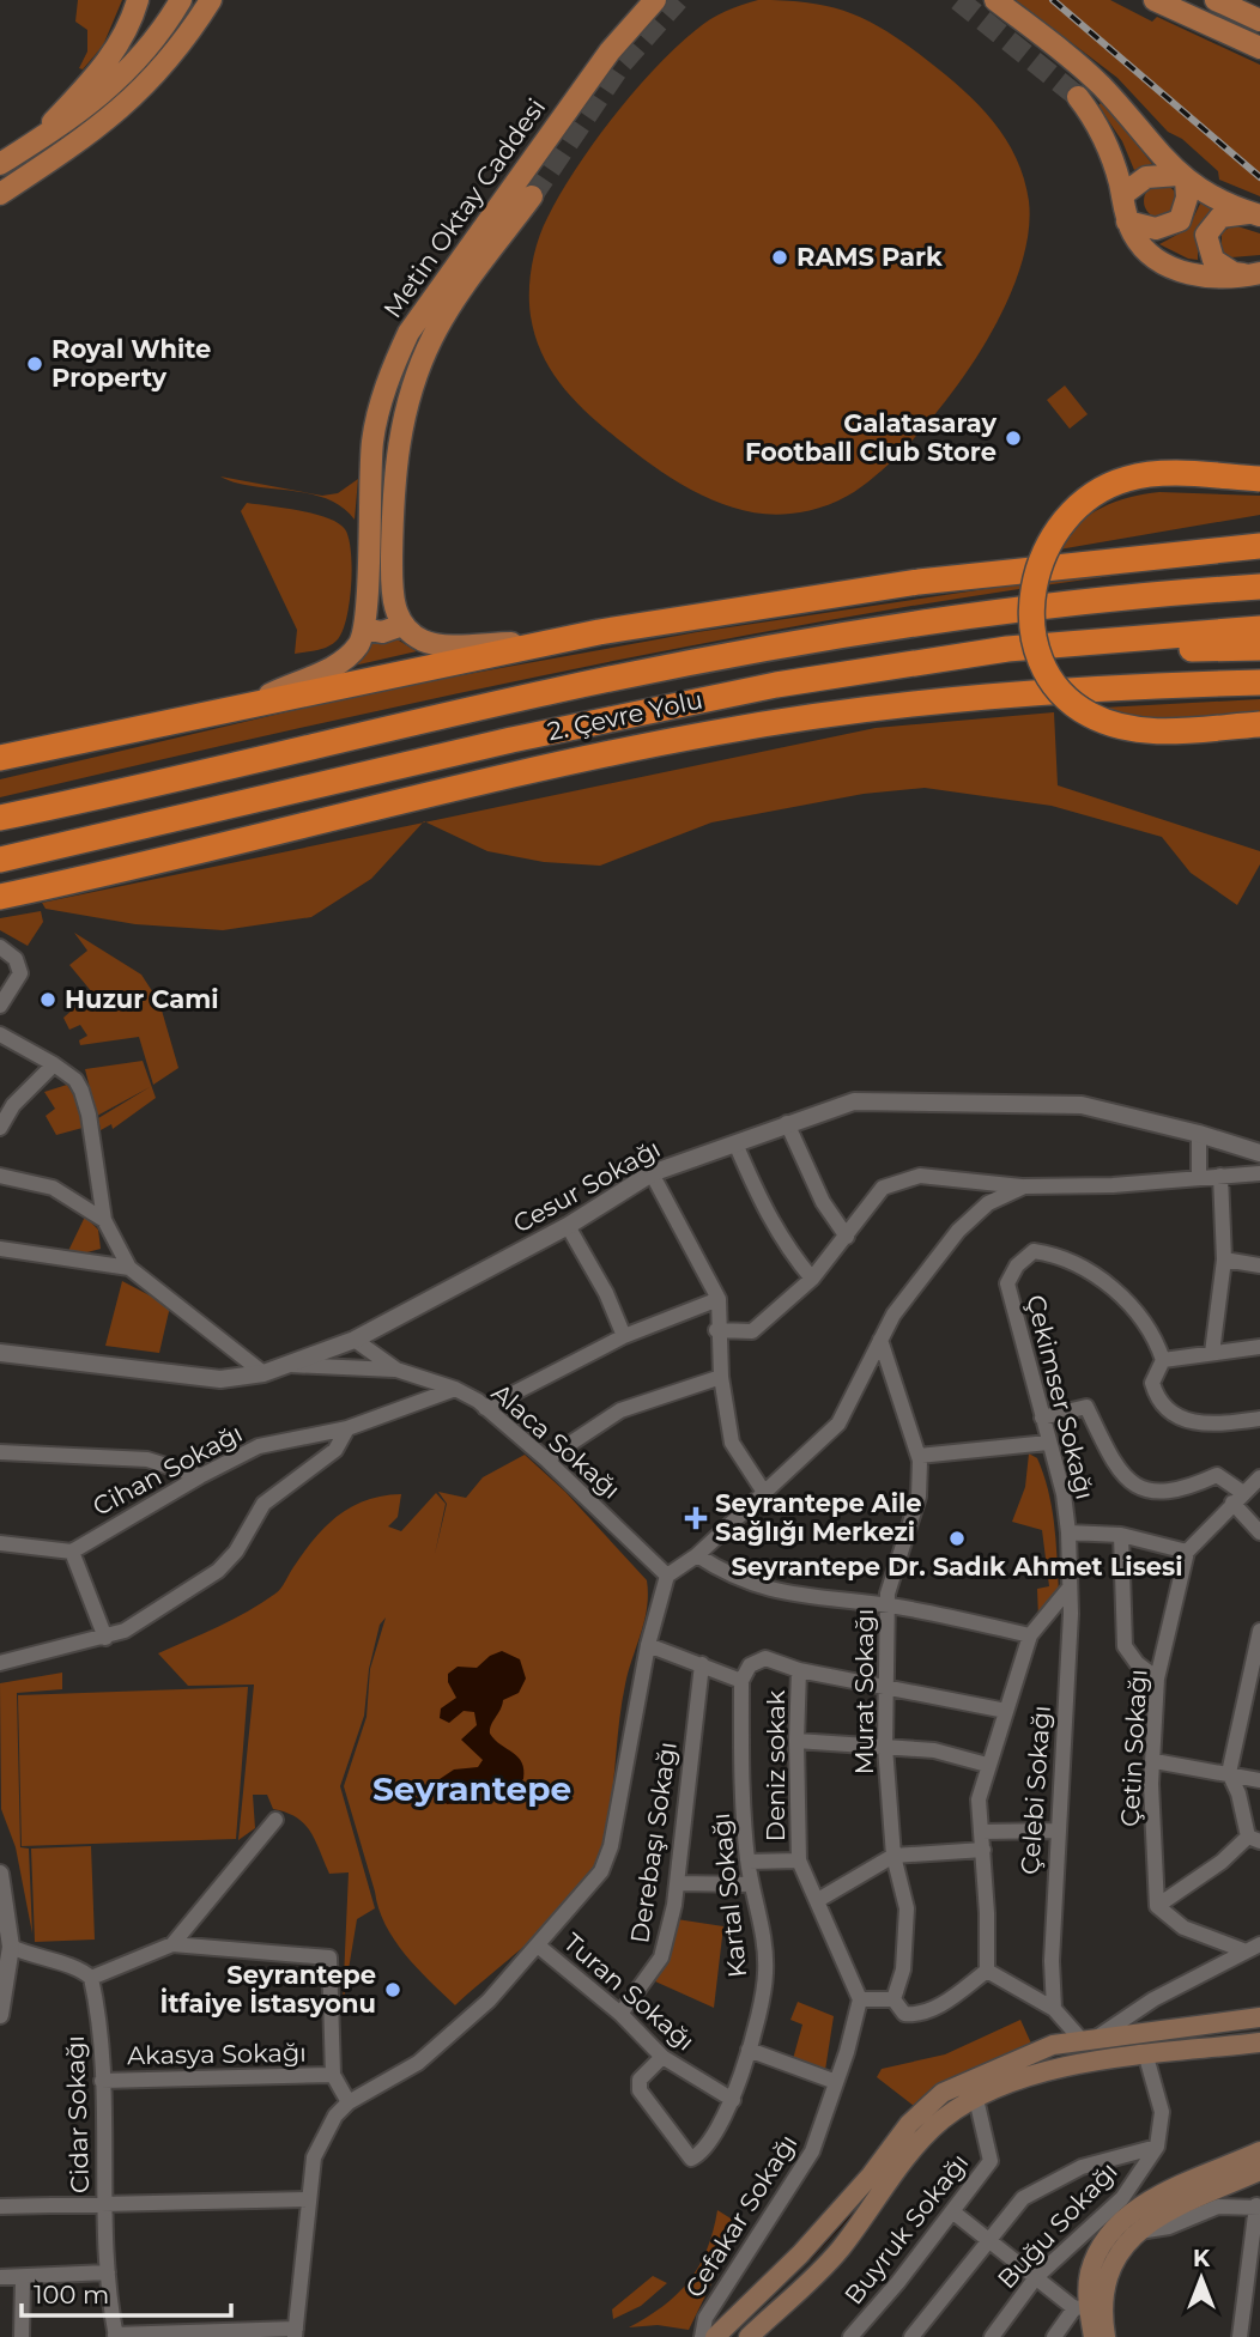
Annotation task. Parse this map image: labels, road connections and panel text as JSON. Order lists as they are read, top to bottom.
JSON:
{
  "streets": {
    "highway": ["2. Çevre Yolu"],
    "main road": ["Metin Oktay Caddesi"],
    "street": [
      "Cesur Sokağı",
      "Çekimser Sokağı",
      "Alaca Sokağı",
      "Cihan Sokağı",
      "Murat Sokağı",
      "Çetin Sokağı",
      "Deniz sokak",
      "Çelebi Sokağı",
      "Derebaşı Sokağı",
      "Kartal Sokağı",
      "Turan Sokağı",
      "Akasya Sokağı",
      "Cidar Sokağı",
      "Cefakar Sokağı",
      "Buğu Sokağı",
      "Buyruk Sokağı"
    ]
  },
  "crossings": [
    ["Cesur Sokağı", "Alaca Sokağı"],
    ["Çekimser Sokağı", "Çetin Sokağı"],
    ["Çekimser Sokağı", "Çelebi Sokağı"],
    ["Alaca Sokağı", "Cihan Sokağı"],
    ["Deniz sokak", "Cefakar Sokağı"],
    ["Derebaşı Sokağı", "Turan Sokağı"],
    ["Kartal Sokağı", "Turan Sokağı"],
    ["Akasya Sokağı", "Cidar Sokağı"]
  ],
  "districts": ["Seyrantepe"],
  "places": {
    "other": [
      "RAMS Park",
      "Royal White Property",
      "Galatasaray Football Club Store",
      "Huzur Cami",
      "Seyrantepe Dr. Sadık Ahmet Lisesi",
      "Seyrantepe İtfaiye İstasyonu"
    ],
    "health": ["Seyrantepe Aile Sağlığı Merkezi"]
  },
  "scale_bar": "100 m",
  "north": "top"
}
